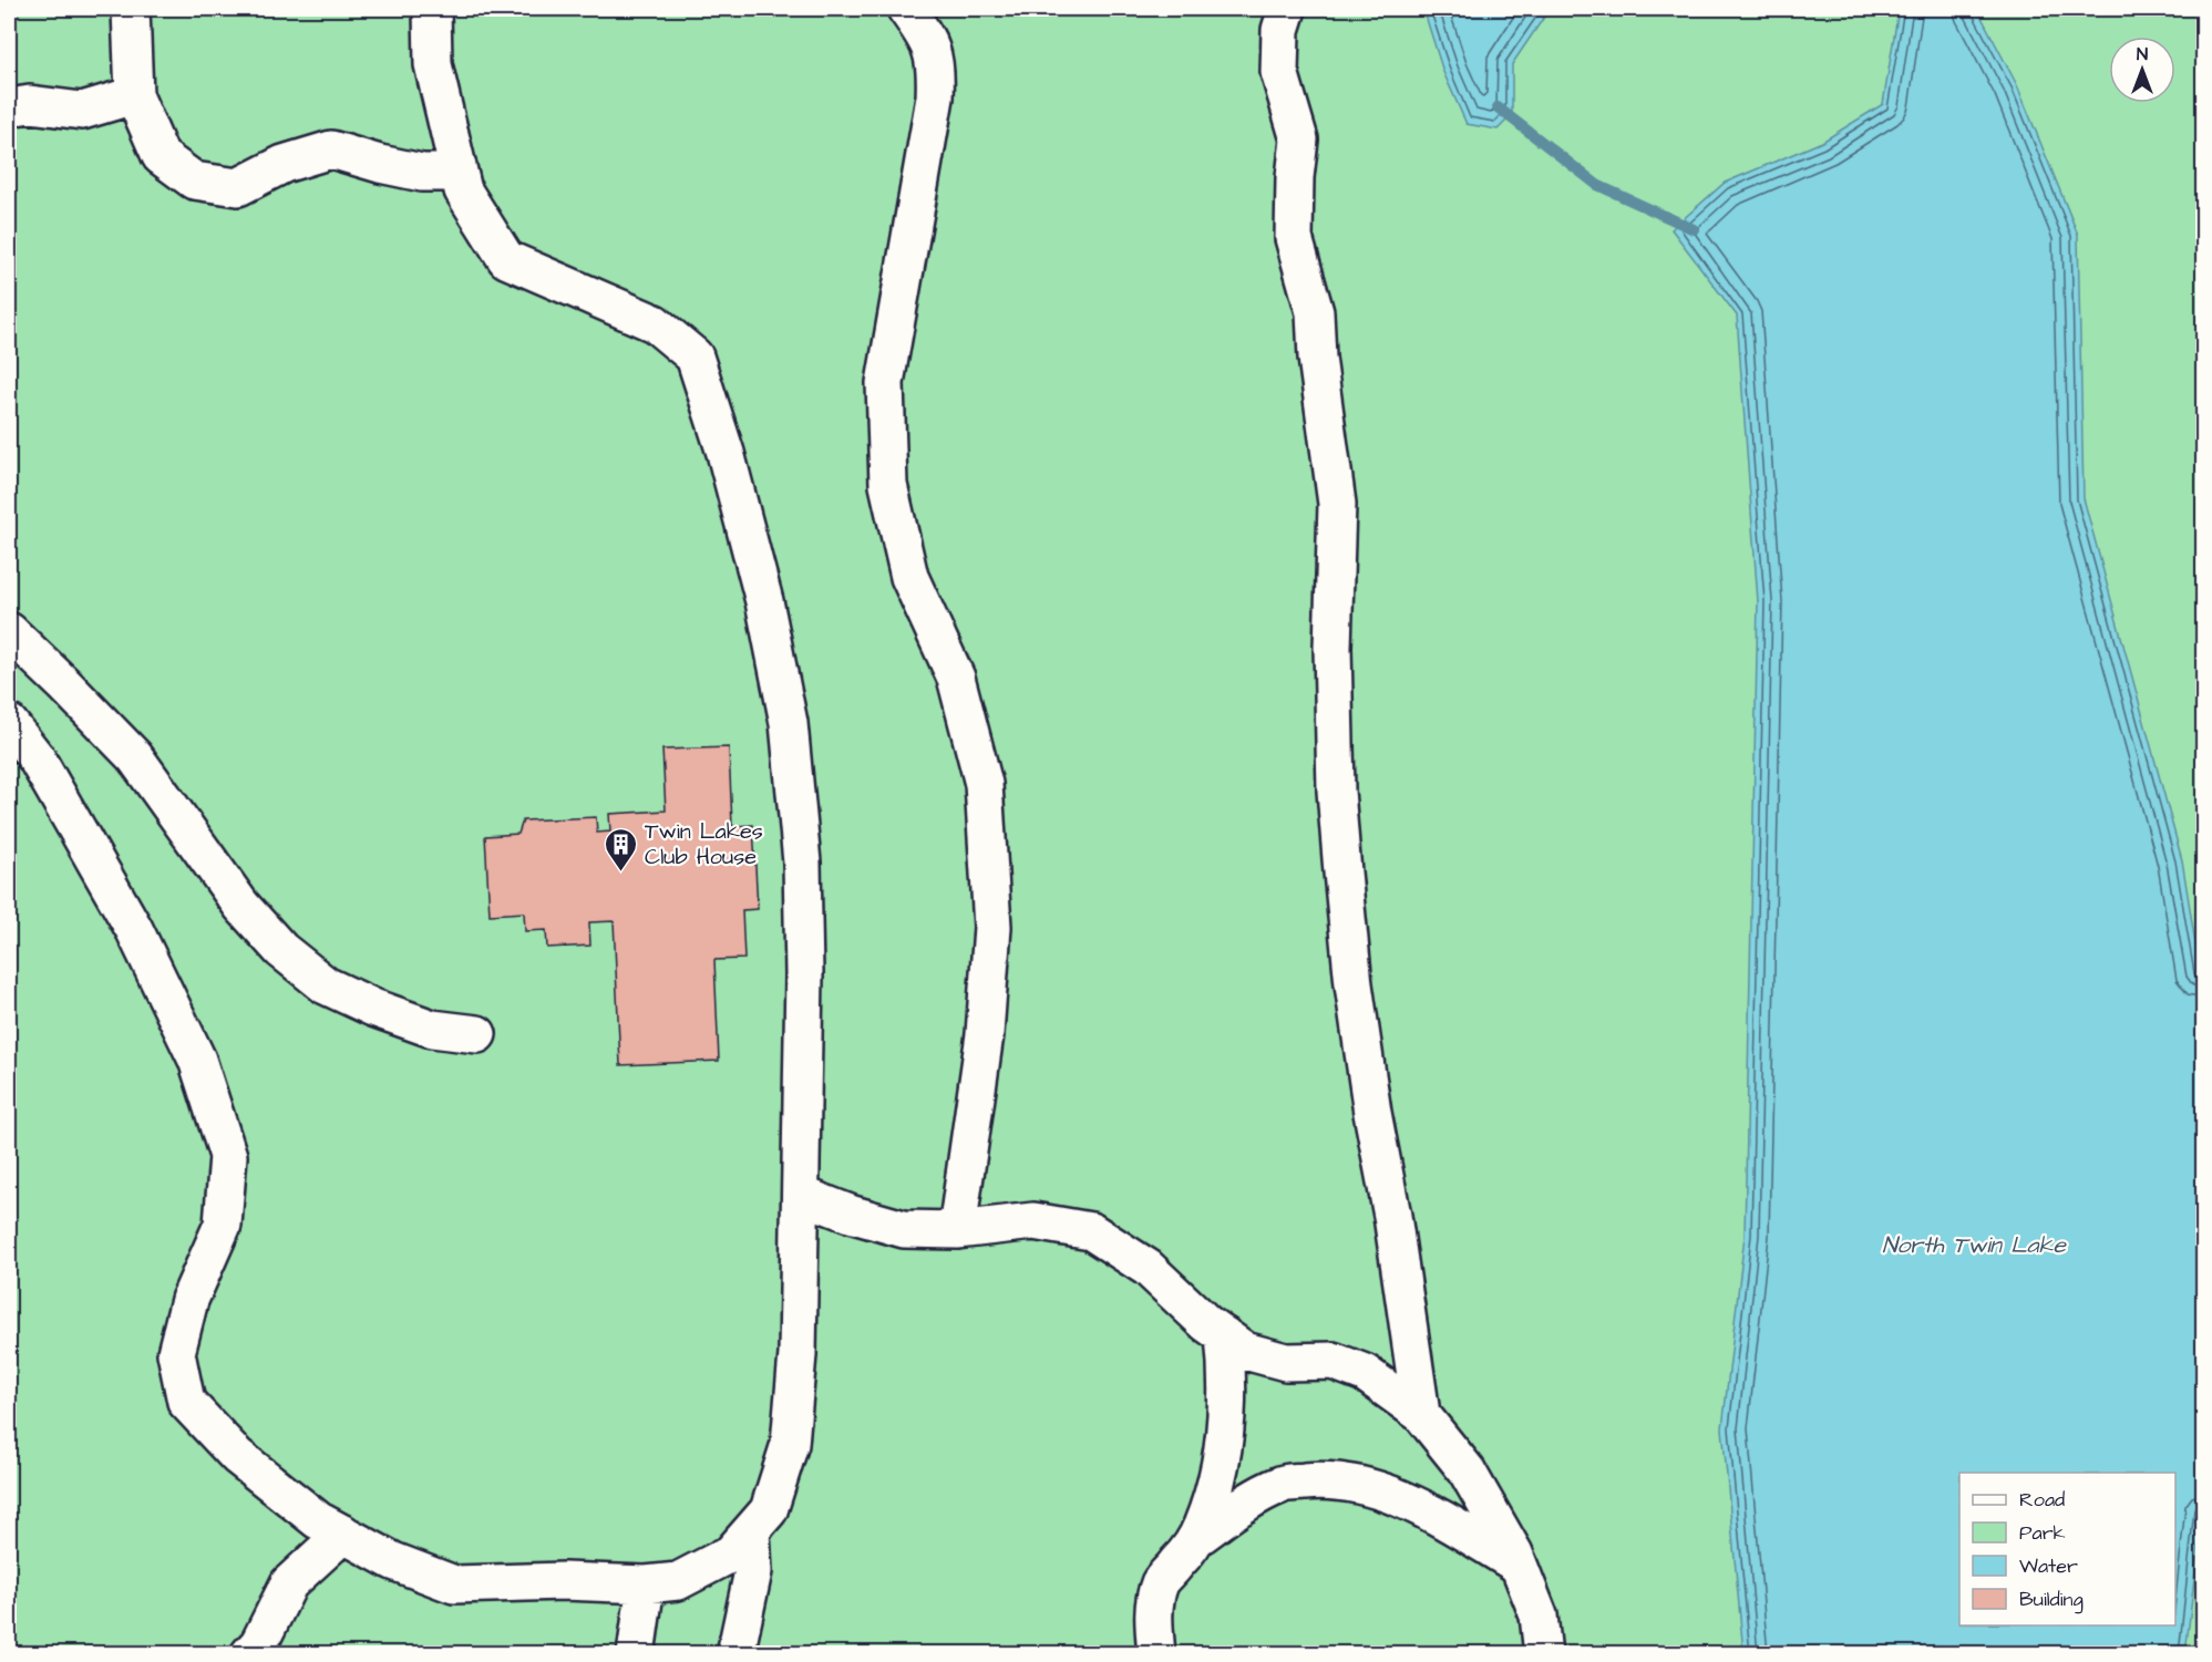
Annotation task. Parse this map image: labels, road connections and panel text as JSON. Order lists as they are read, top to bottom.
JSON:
{
  "water": ["North Twin Lake"],
  "places": {
    "building": ["Twin Lakes Club House"]
  },
  "legend": [
    "Road",
    "Park",
    "Water",
    "Building"
  ],
  "north": "top"
}
